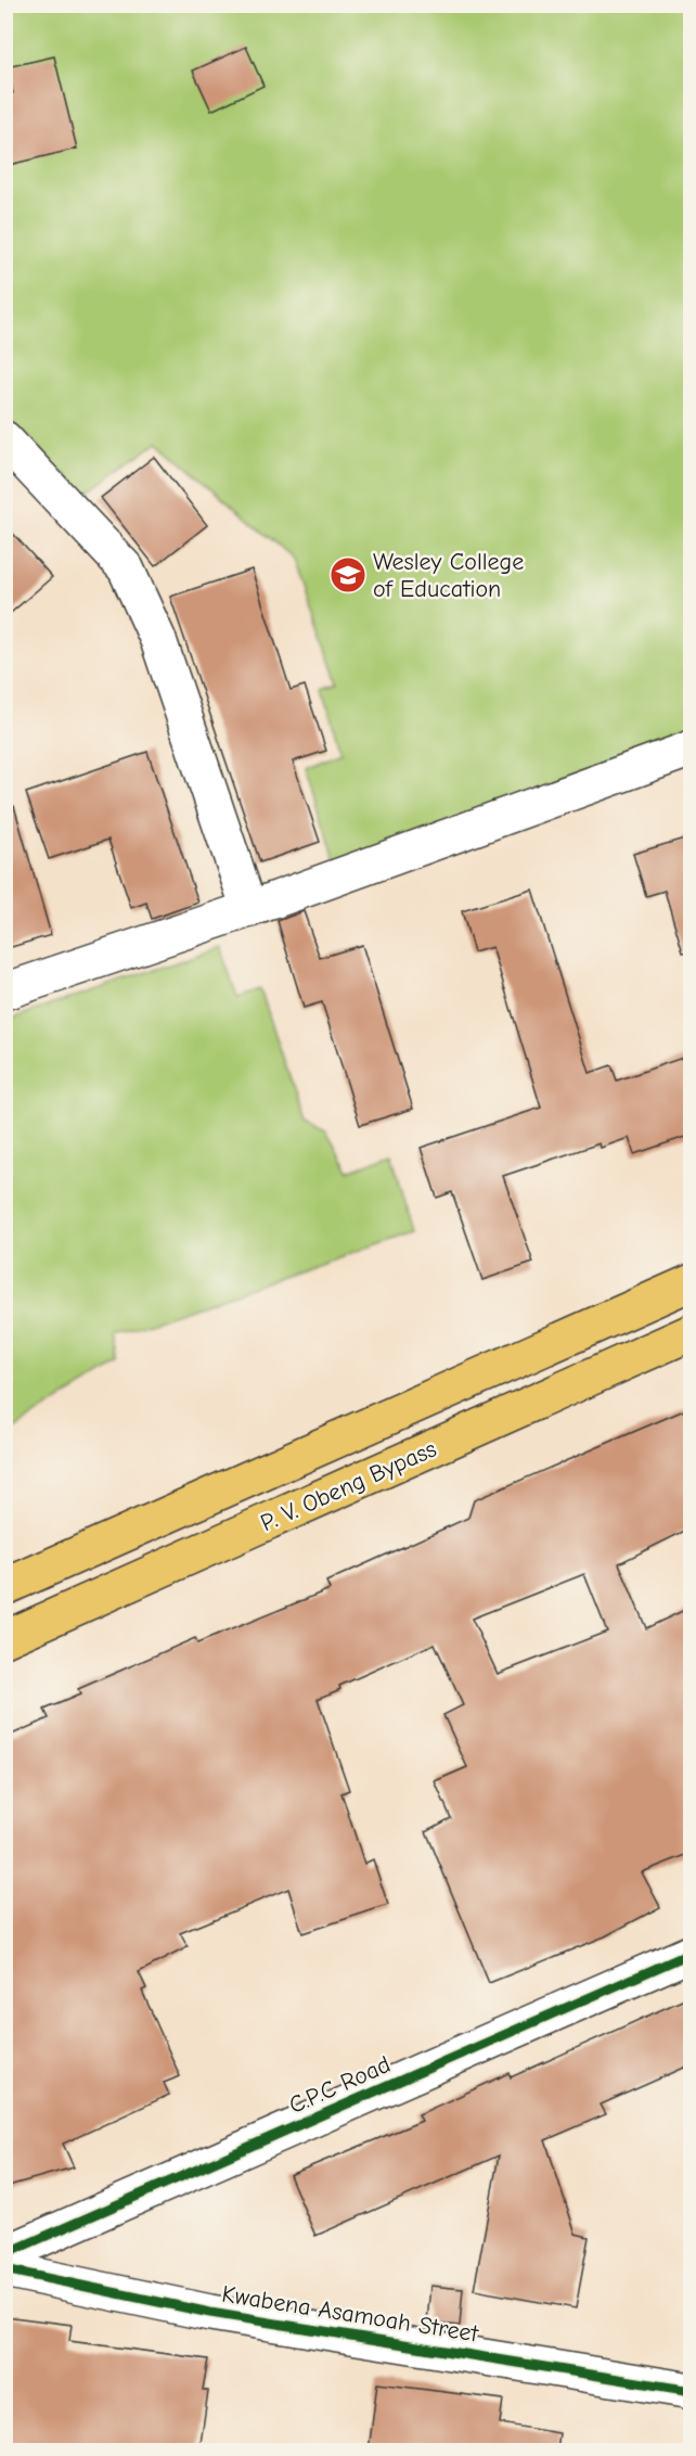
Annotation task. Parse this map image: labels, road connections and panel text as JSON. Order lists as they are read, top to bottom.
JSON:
{
  "streets": {
    "highway": ["P. V. Obeng Bypass"],
    "street": ["C.P.C Road", "Kwabena Asamoah Street"]
  },
  "places": {
    "school or university": ["Wesley College of Education"]
  }
}
